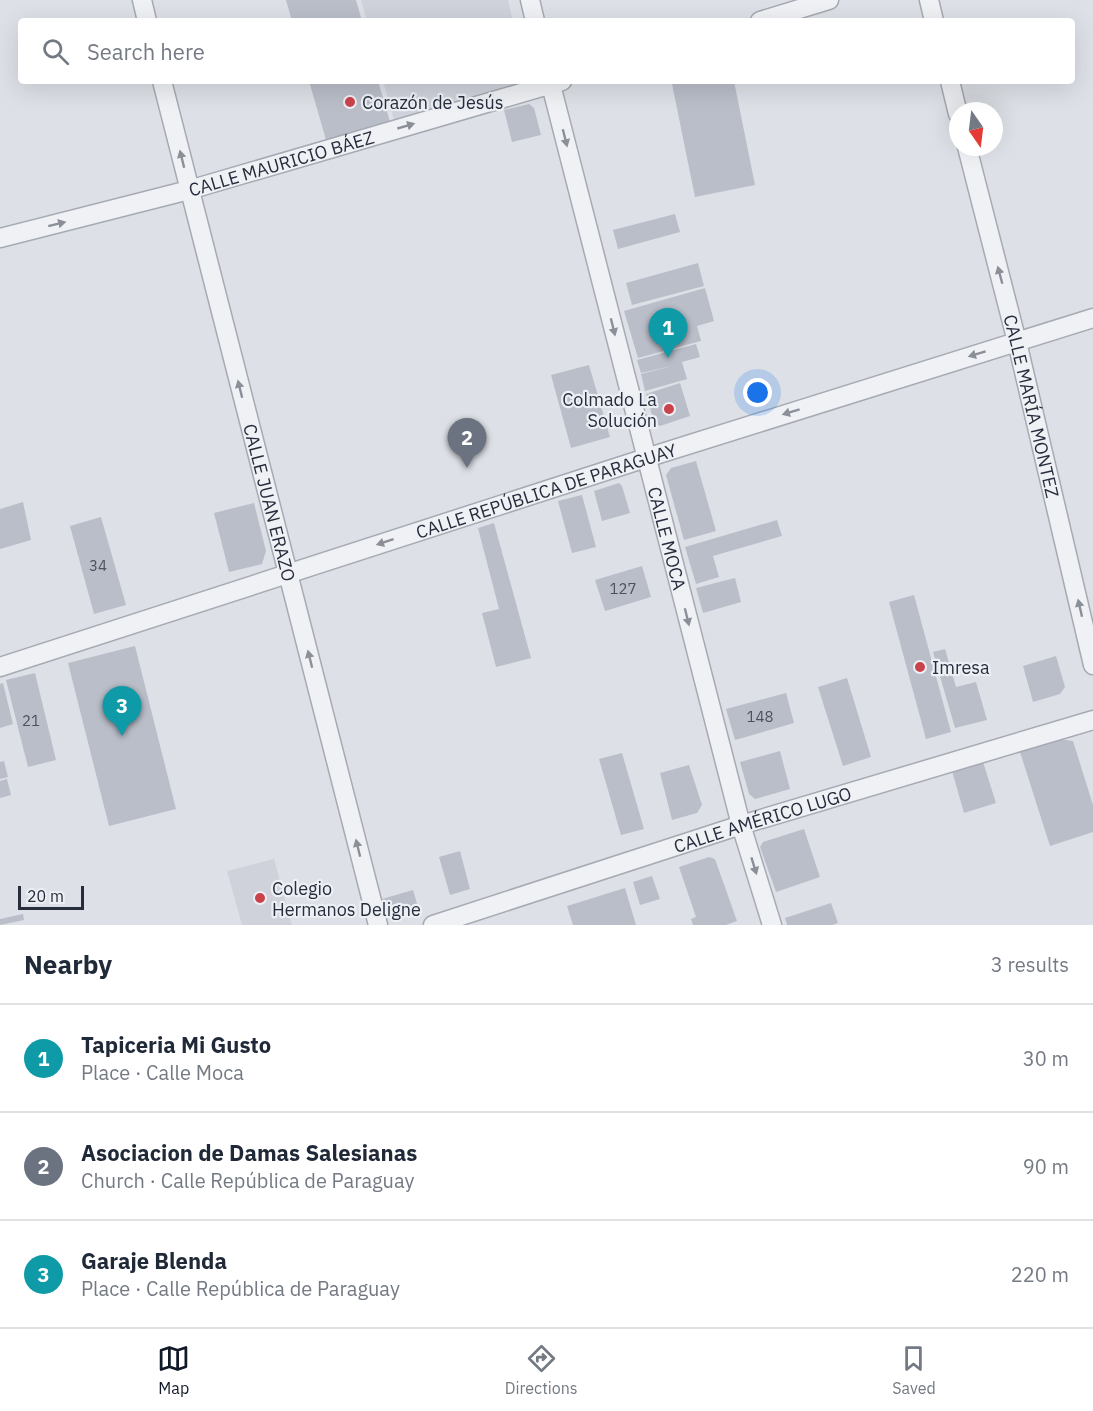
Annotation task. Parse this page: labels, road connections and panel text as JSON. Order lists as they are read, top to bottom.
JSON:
{
  "streets": {
    "street": [
      "CALLE MAURICIO BÁEZ",
      "CALLE MARÍA MONTEZ",
      "CALLE REPÚBLICA DE PARAGUAY",
      "CALLE JUAN ERAZO",
      "CALLE MOCA",
      "CALLE AMÉRICO LUGO"
    ]
  },
  "crossings": [
    ["CALLE MAURICIO BÁEZ", "CALLE JUAN ERAZO"],
    ["CALLE MARÍA MONTEZ", "CALLE REPÚBLICA DE PARAGUAY"],
    ["CALLE REPÚBLICA DE PARAGUAY", "CALLE JUAN ERAZO"],
    ["CALLE REPÚBLICA DE PARAGUAY", "CALLE MOCA"],
    ["CALLE MOCA", "CALLE AMÉRICO LUGO"]
  ],
  "one_way": [
    "CALLE MAURICIO BÁEZ",
    "CALLE MARÍA MONTEZ",
    "CALLE REPÚBLICA DE PARAGUAY",
    "CALLE JUAN ERAZO",
    "CALLE MOCA"
  ],
  "places": [
    "Corazón de Jesús",
    "Colmado La Solución",
    "Imresa",
    "Colegio Hermanos Deligne"
  ],
  "house_numbers": [
    "34",
    "127",
    "148",
    "21"
  ],
  "scale_bar": "20 m",
  "north": "bottom",
  "page": {
    "search": "Search here",
    "pins": ["1", "2", "3"],
    "scale": "20 m",
    "heading": ["Nearby", "3 results"],
    "list": [
      {
        "mark": "1",
        "name": "Tapiceria Mi Gusto",
        "note": "Place · Calle Moca",
        "value": "30 m"
      },
      {
        "mark": "2",
        "name": "Asociacion de Damas Salesianas",
        "note": "Church · Calle República de Paraguay",
        "value": "90 m"
      },
      {
        "mark": "3",
        "name": "Garaje Blenda",
        "note": "Place · Calle República de Paraguay",
        "value": "220 m"
      }
    ],
    "nav": ["Map", "Directions", "Saved"]
  }
}
